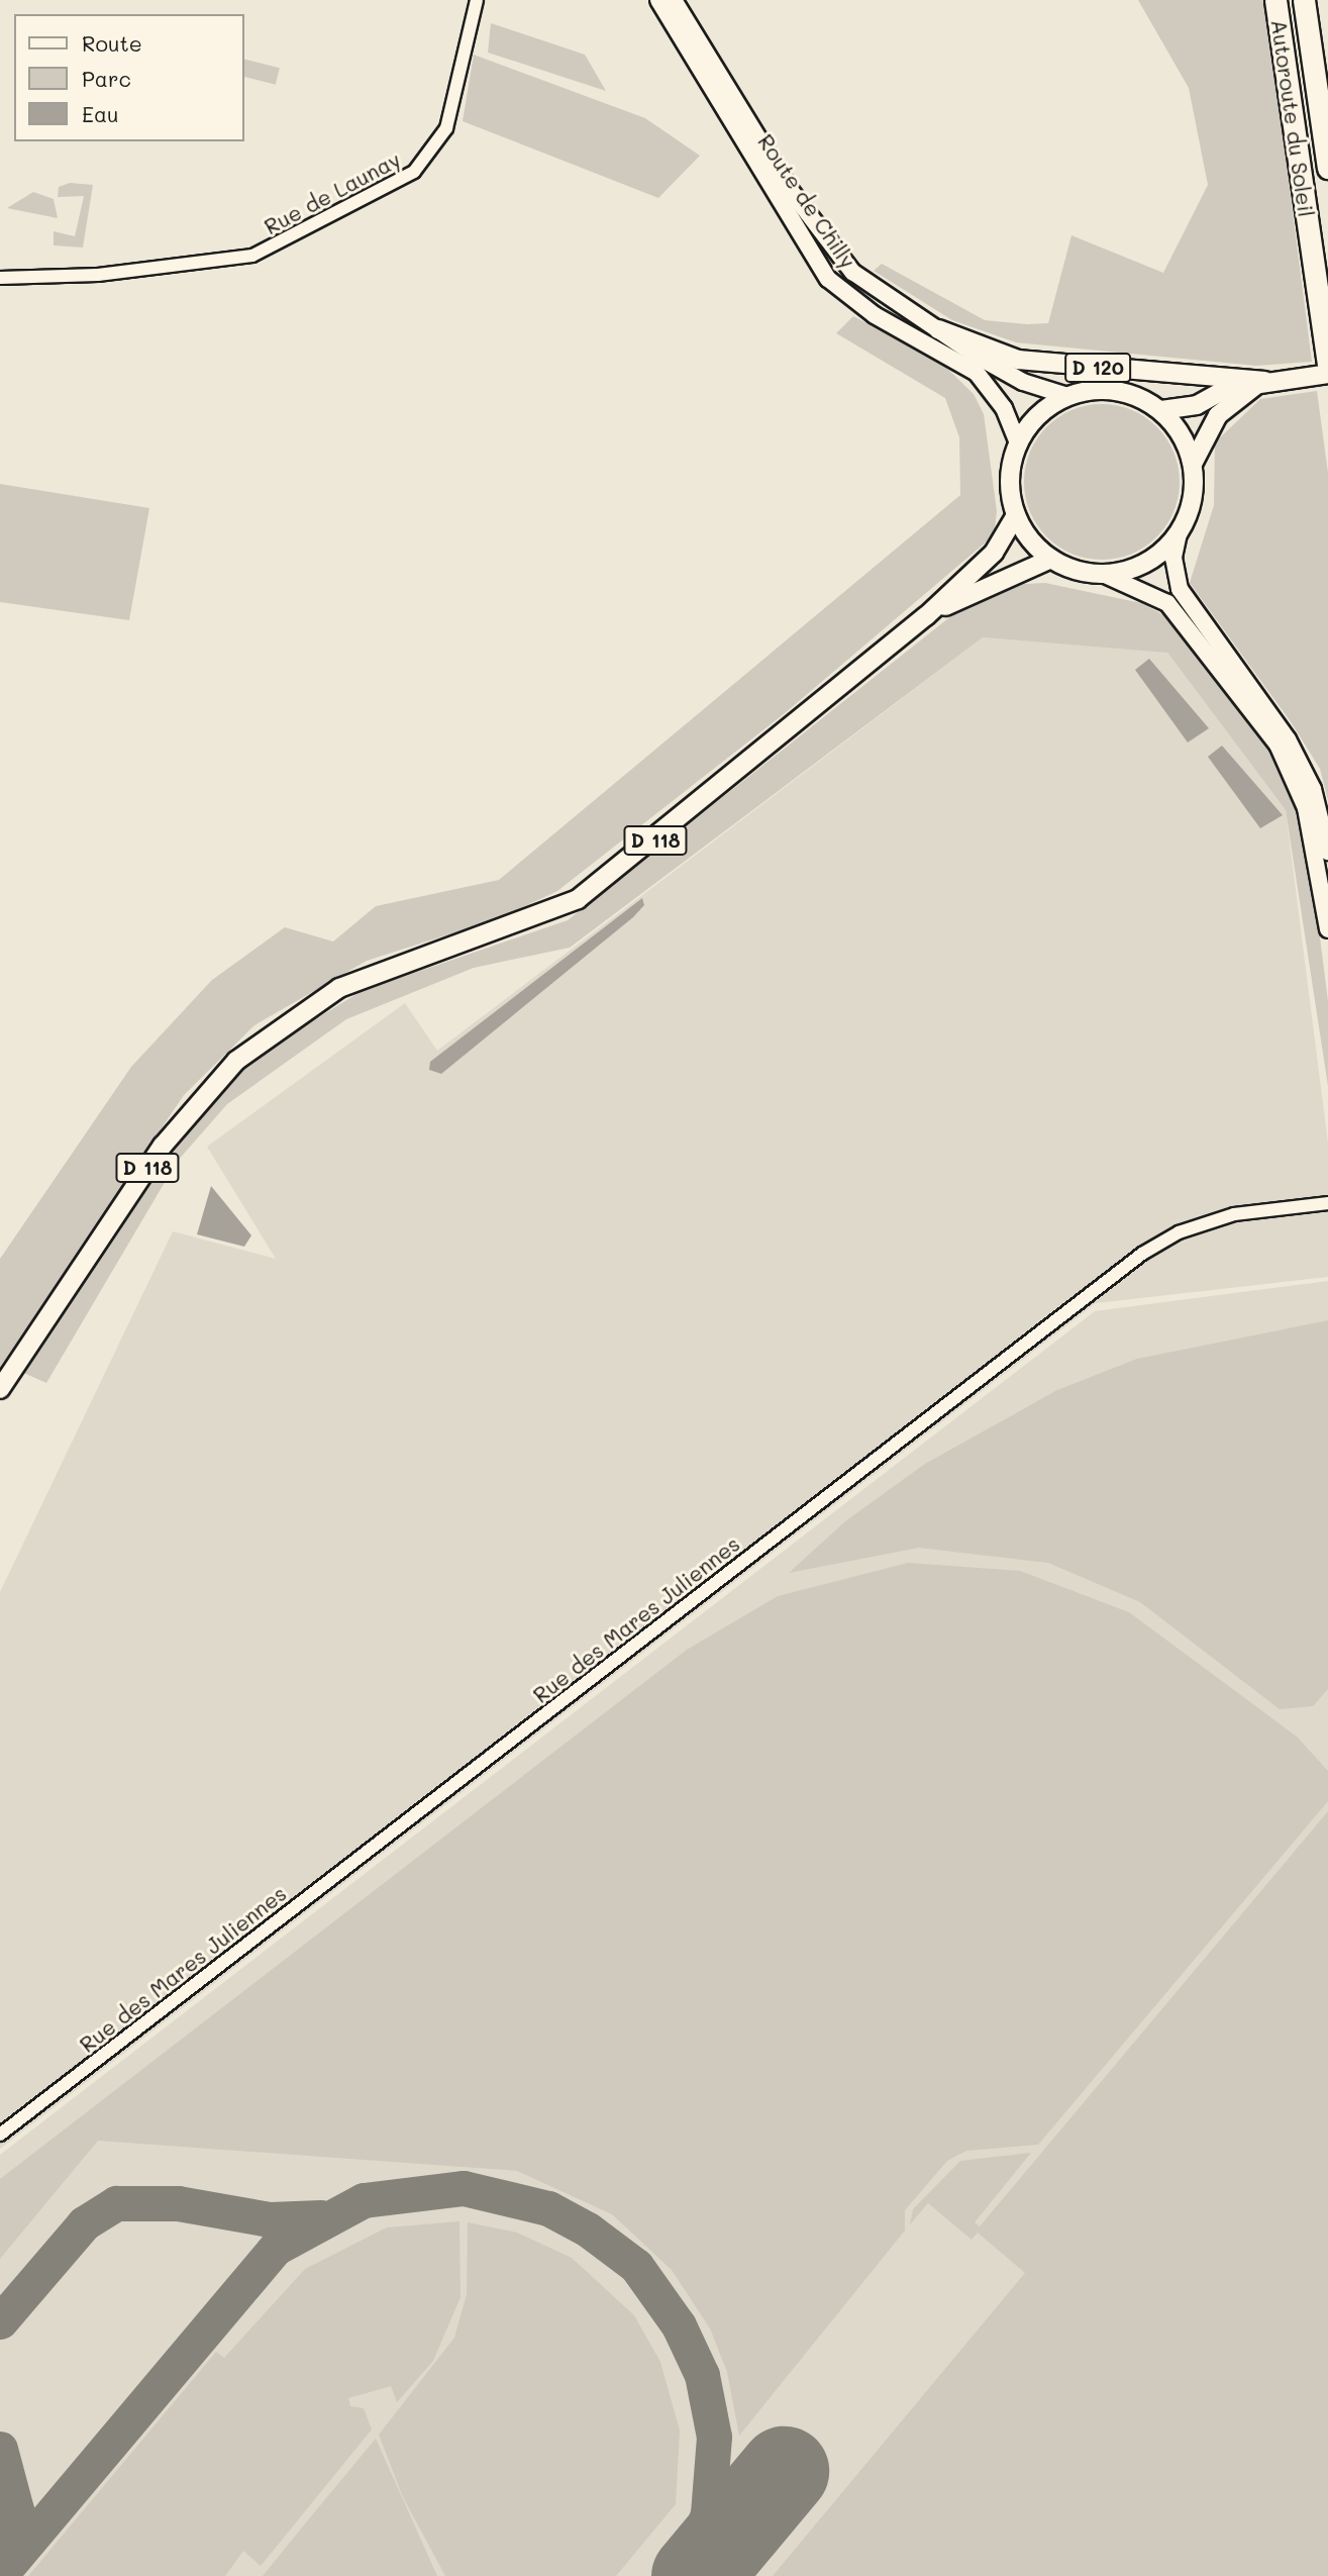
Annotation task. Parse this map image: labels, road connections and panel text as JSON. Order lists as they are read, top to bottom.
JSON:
{
  "streets": {
    "highway": ["Autoroute du Soleil"],
    "main road": ["Route de Chilly", "D 120", "D 118"],
    "street": ["Rue de Launay", "Rue des Mares Juliennes"]
  },
  "crossings": [
    ["Route de Chilly", "D 120"],
    ["Route de Chilly", "D 118"],
    ["D 120", "D 118"]
  ],
  "legend": ["Route", "Parc", "Eau"]
}
